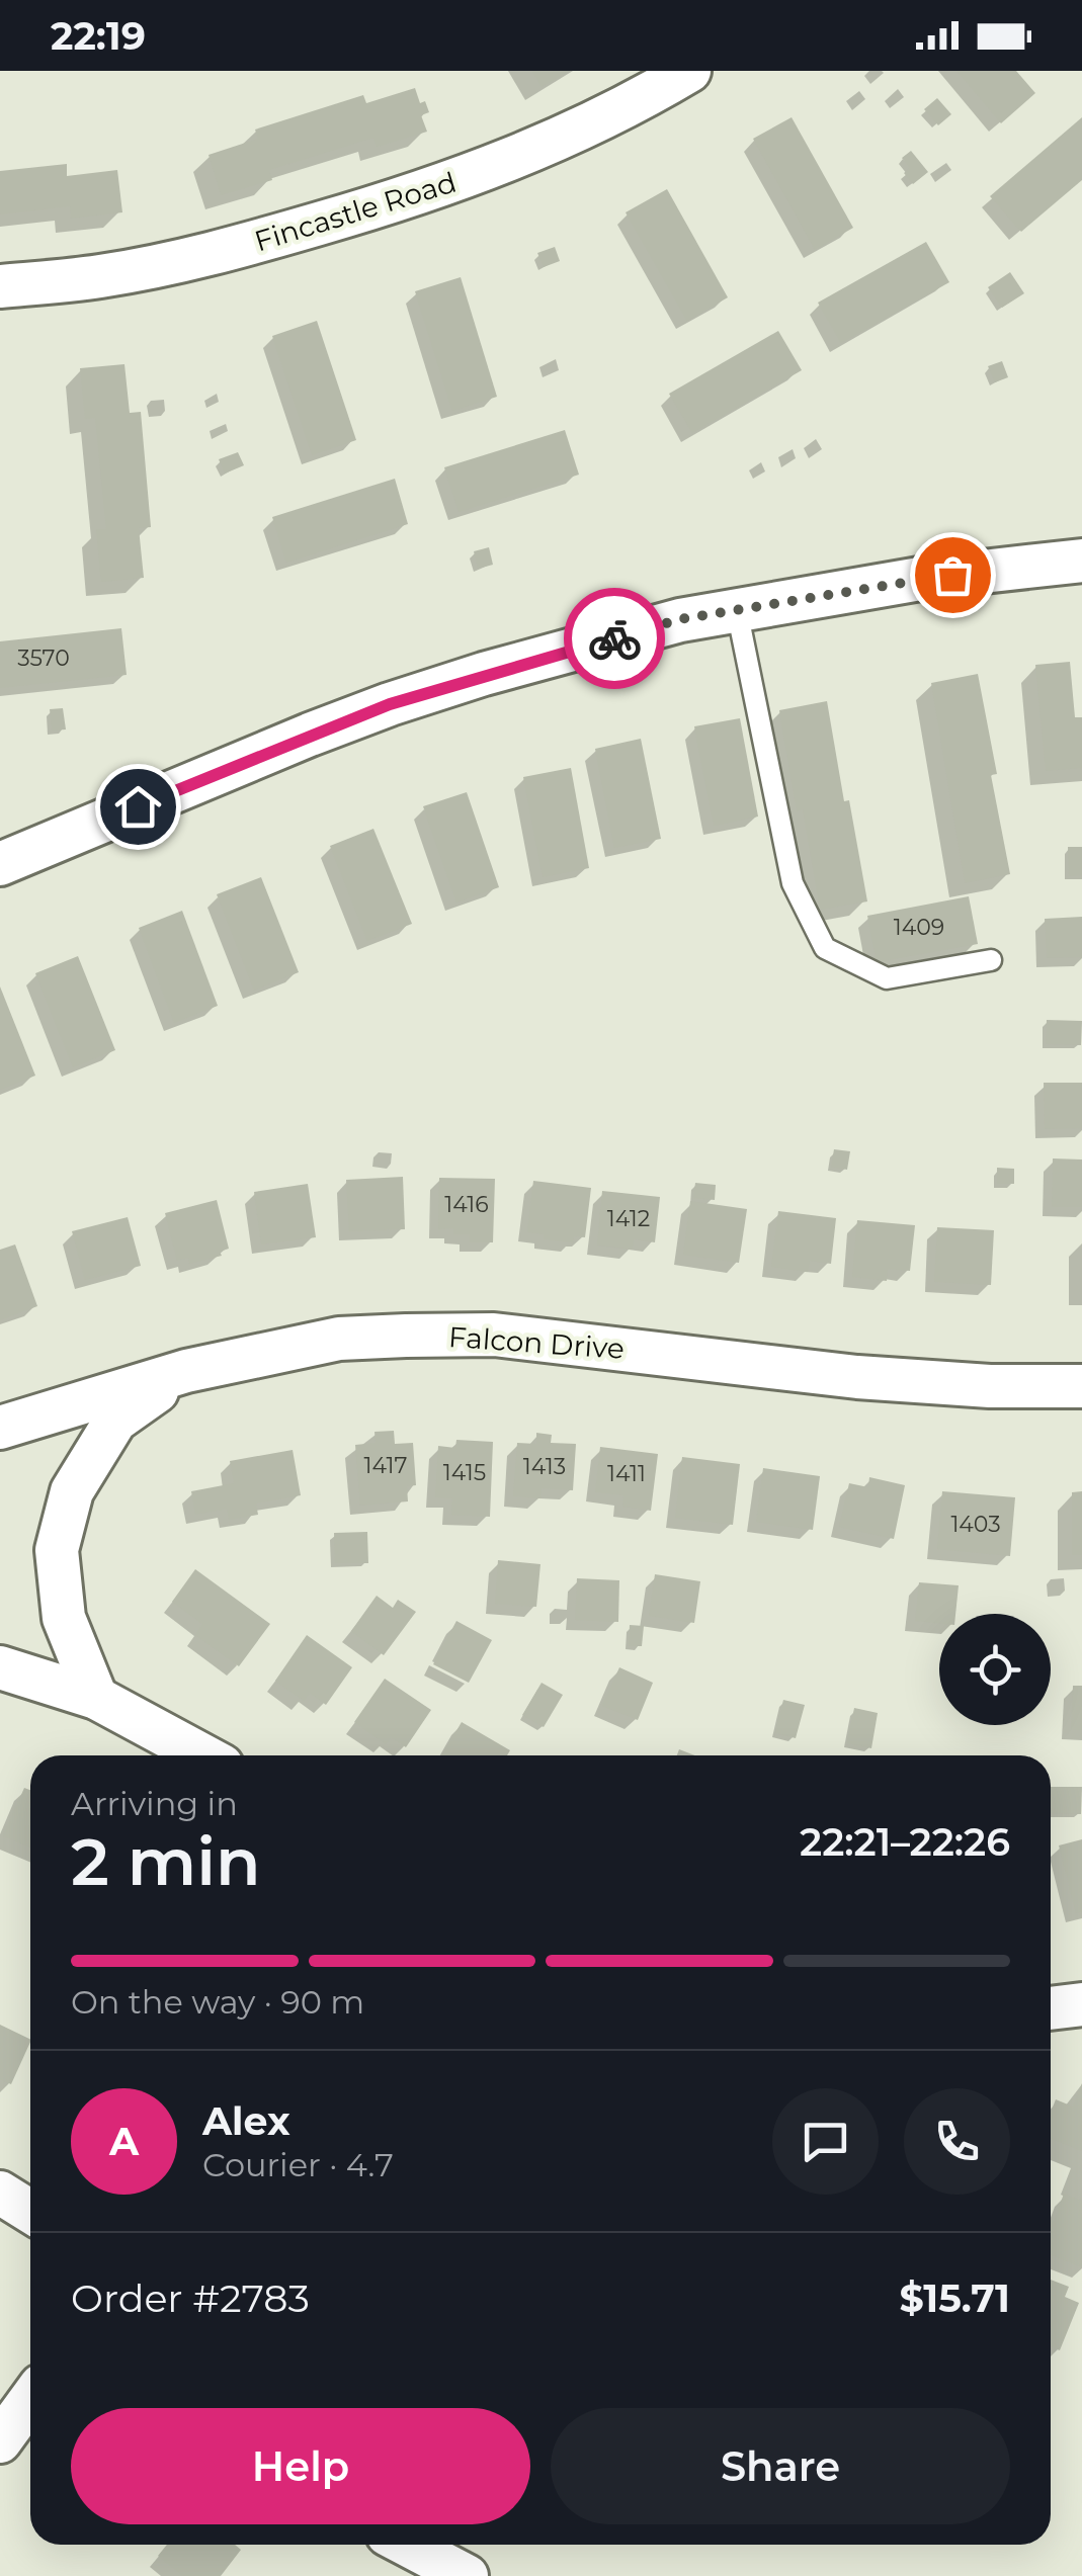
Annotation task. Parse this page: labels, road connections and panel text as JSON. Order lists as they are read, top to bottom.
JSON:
{
  "streets": {
    "street": ["Fincastle Road", "Falcon Drive"]
  },
  "house_numbers": [
    "3570",
    "1409",
    "1416",
    "1412",
    "1417",
    "1413",
    "1415",
    "1411",
    "1403"
  ],
  "page": {
    "status": "22:19",
    "heading": ["2 min", "Arriving in", "22:21–22:26"],
    "panel": [
      "Alex",
      "Courier · 4.7",
      "Order #2783",
      "$15.71"
    ],
    "bar": "On the way · 90 m",
    "round": "A",
    "buttons": ["Help", "Share"]
  }
}
